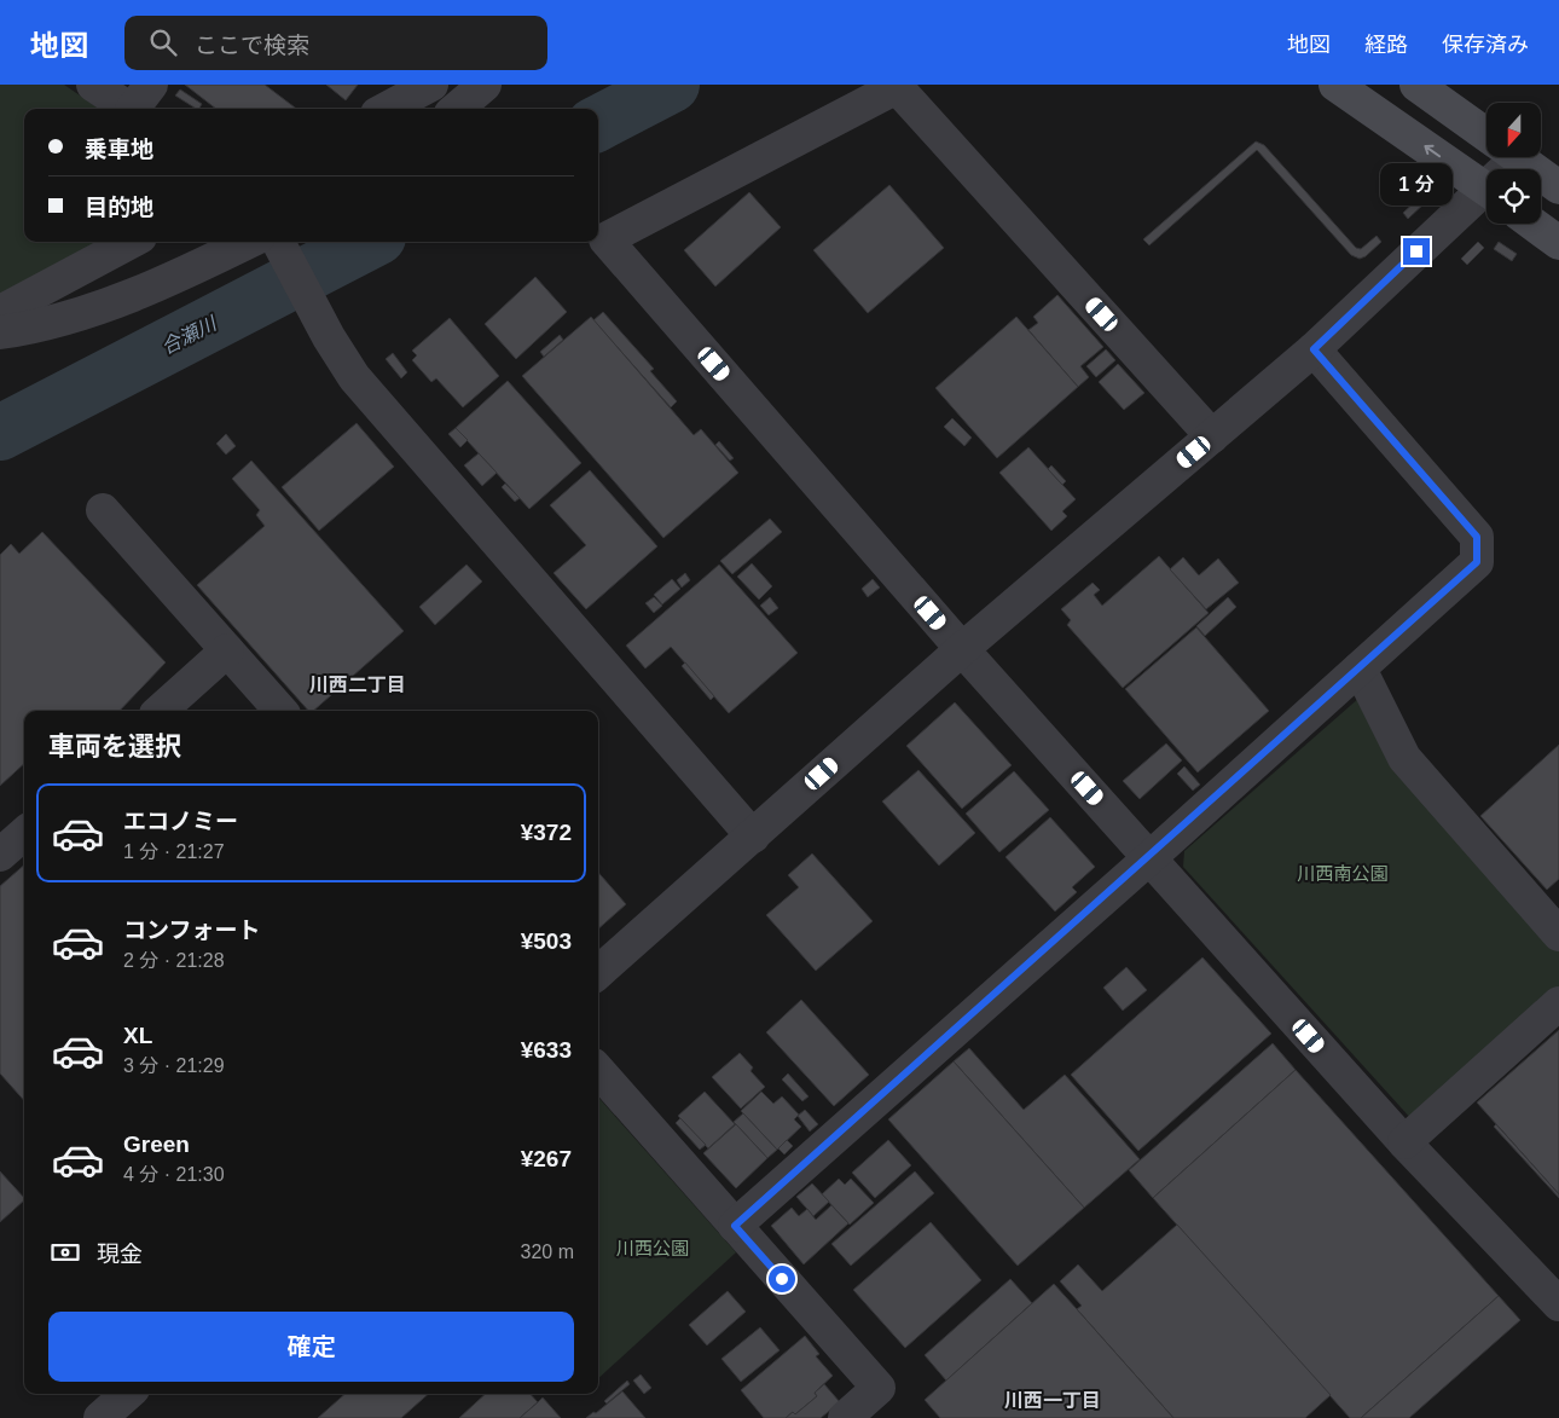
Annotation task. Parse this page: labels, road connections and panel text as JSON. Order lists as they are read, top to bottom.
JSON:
{
  "districts": ["川西二丁目", "川西一丁目"],
  "water": ["合瀬川"],
  "parks": ["川西南公園", "川西公園"],
  "north": "bottom",
  "page": {
    "header": "地図",
    "search": "ここで検索",
    "nav": ["地図", "経路", "保存済み"],
    "banner": ["乗車地", "目的地"],
    "bubble": "1 分",
    "heading": "車両を選択",
    "list": [
      {
        "name": "エコノミー",
        "note": "1 分 · 21:27",
        "value": "¥372"
      },
      {
        "name": "コンフォート",
        "note": "2 分 · 21:28",
        "value": "¥503"
      },
      {
        "name": "XL",
        "note": "3 分 · 21:29",
        "value": "¥633"
      },
      {
        "name": "Green",
        "note": "4 分 · 21:30",
        "value": "¥267"
      }
    ],
    "pay": ["現金", "320 m"],
    "buttons": "確定"
  }
}
